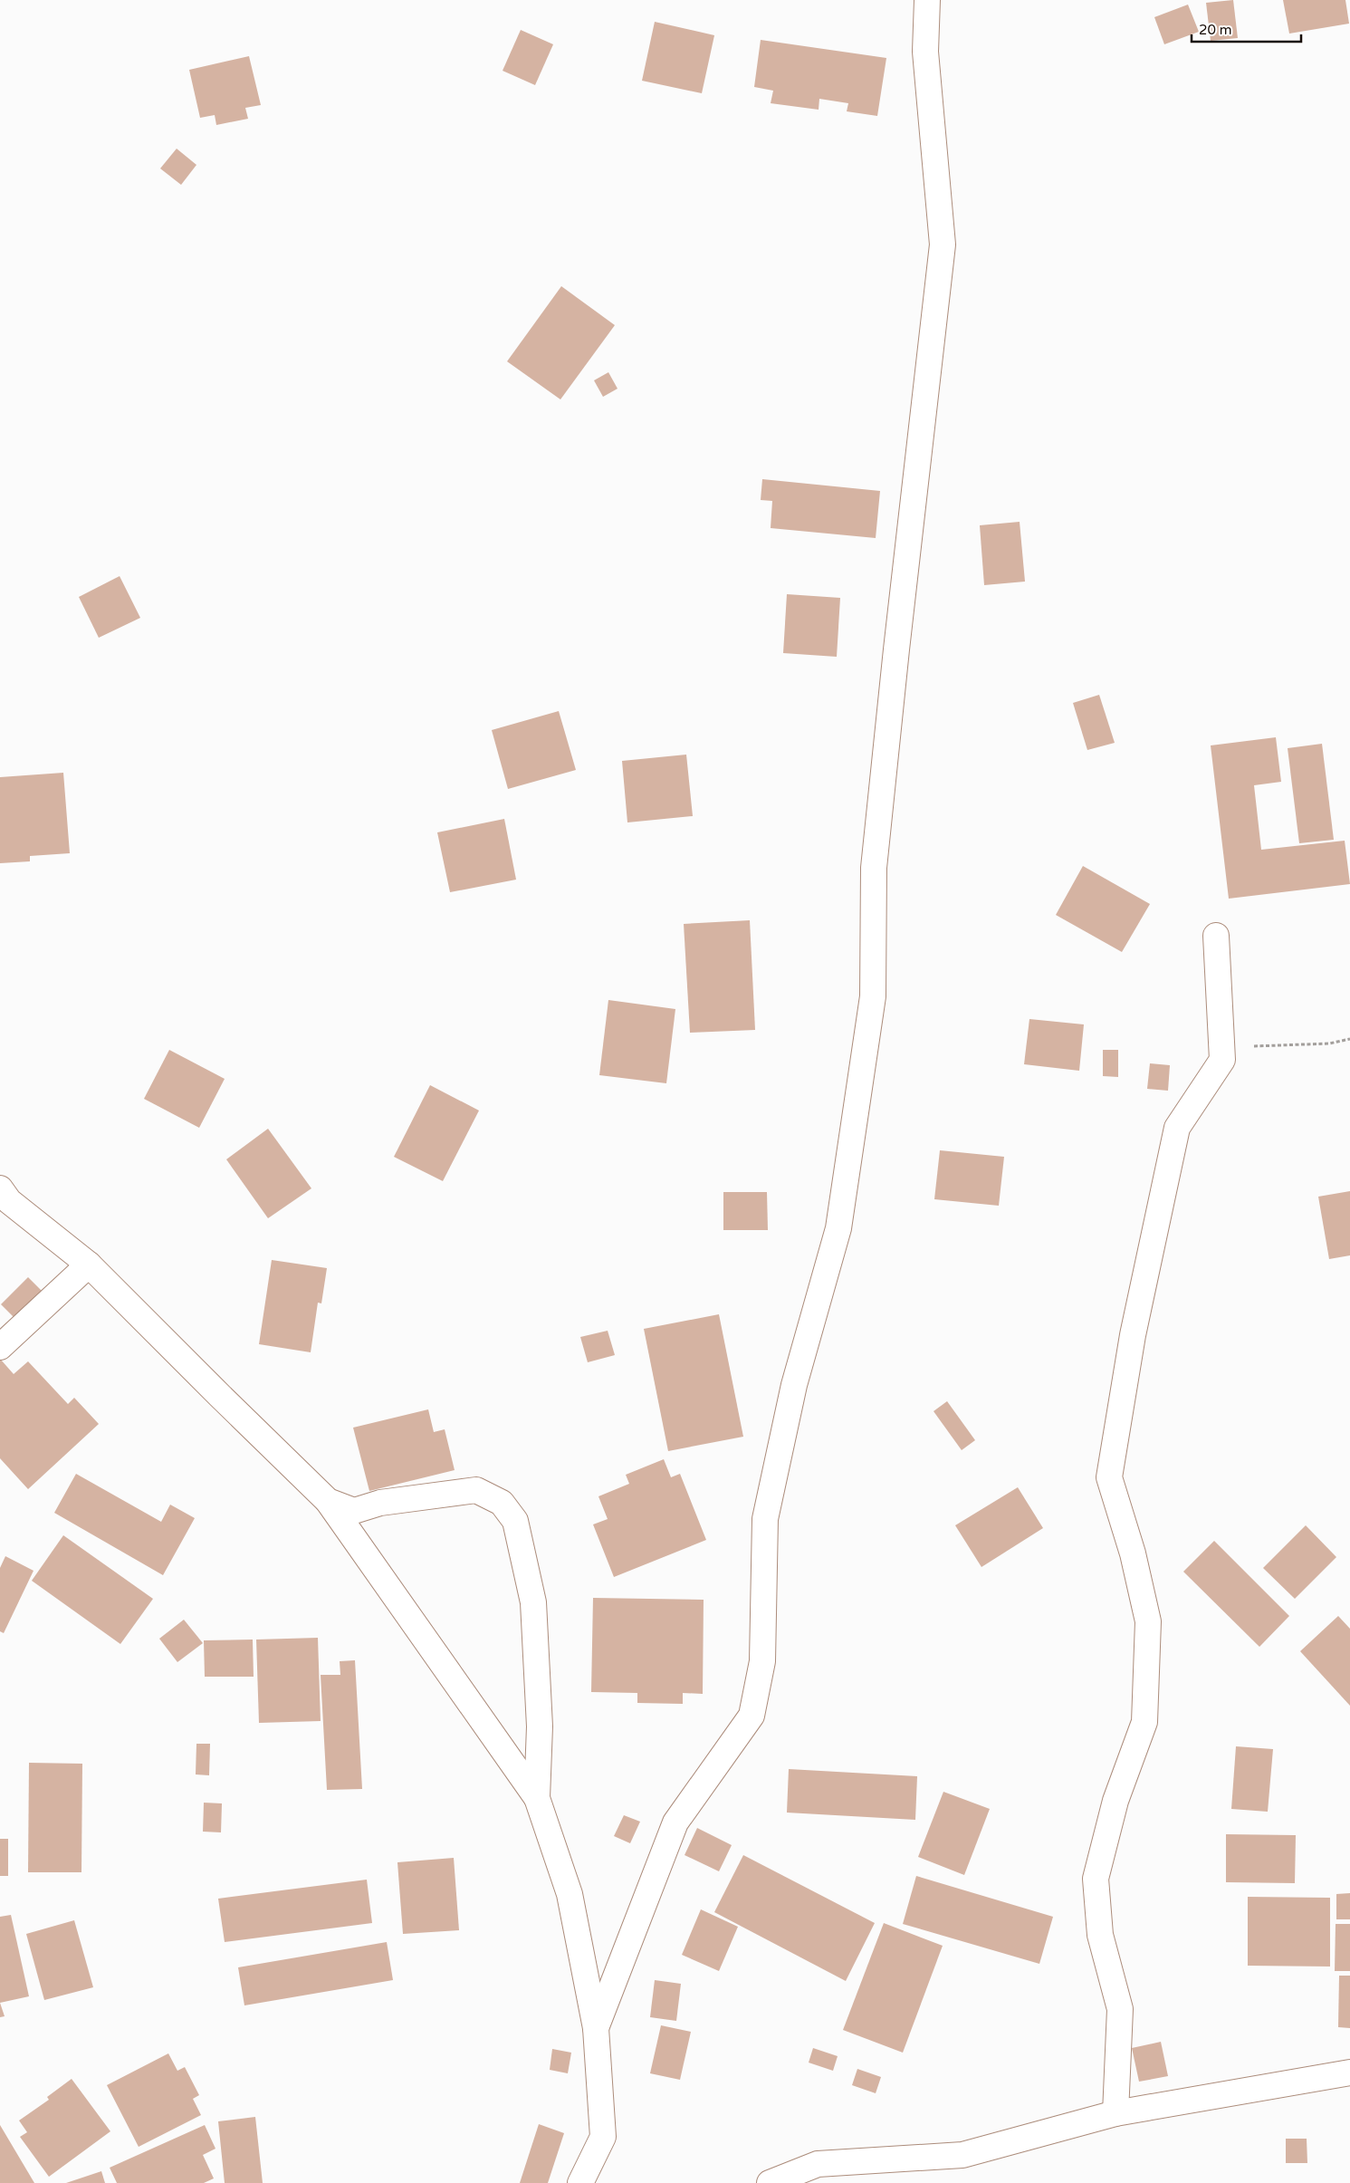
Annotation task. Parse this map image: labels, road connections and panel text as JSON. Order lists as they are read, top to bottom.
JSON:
{
  "scale_bar": "20 m"
}
